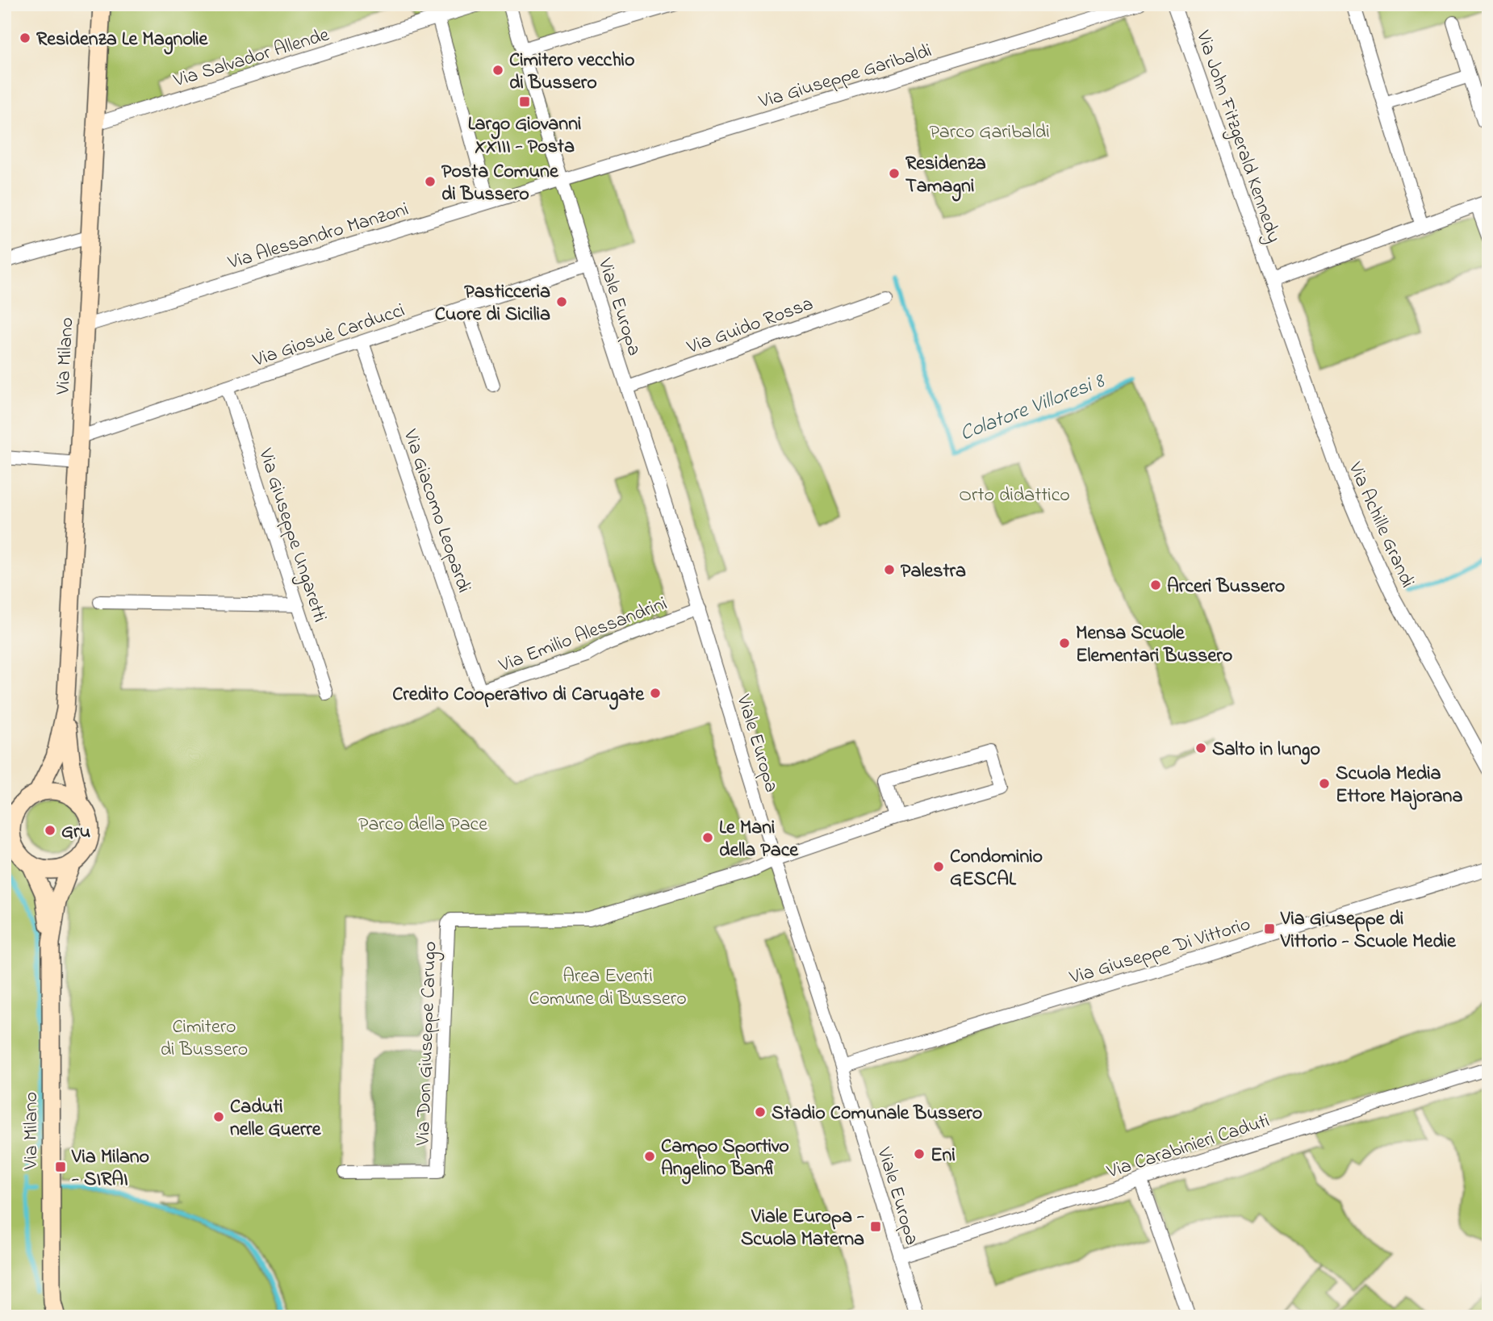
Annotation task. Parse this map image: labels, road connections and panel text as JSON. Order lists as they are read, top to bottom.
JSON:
{
  "streets": {
    "street": [
      "Via Salvador Allende",
      "Via Giuseppe Garibaldi",
      "Via John Fitzgerald Kennedy",
      "Via Alessandro Manzoni",
      "Viale Europa",
      "Via Guido Rossa",
      "Via Giosuè Carducci",
      "Via Milano",
      "Via Giacomo Leopardi",
      "Via Achille Grandi",
      "Via Giuseppe Ungaretti",
      "Via Emilio Alessandrini",
      "Via Giuseppe Di Vittorio",
      "Via Don Giuseppe Carugo",
      "Via Carabinieri Caduti"
    ]
  },
  "crossings": [
    ["Via Salvador Allende", "Via Milano"],
    ["Via Giuseppe Garibaldi", "Via Alessandro Manzoni"],
    ["Via Giuseppe Garibaldi", "Viale Europa"],
    ["Via John Fitzgerald Kennedy", "Via Achille Grandi"],
    ["Via Alessandro Manzoni", "Viale Europa"],
    ["Via Alessandro Manzoni", "Via Milano"],
    ["Viale Europa", "Via Guido Rossa"],
    ["Viale Europa", "Via Giosuè Carducci"],
    ["Viale Europa", "Via Emilio Alessandrini"],
    ["Viale Europa", "Via Giuseppe Di Vittorio"],
    ["Viale Europa", "Via Don Giuseppe Carugo"],
    ["Viale Europa", "Via Carabinieri Caduti"],
    ["Via Giosuè Carducci", "Via Milano"],
    ["Via Giosuè Carducci", "Via Giacomo Leopardi"],
    ["Via Giosuè Carducci", "Via Giuseppe Ungaretti"],
    ["Via Giacomo Leopardi", "Via Emilio Alessandrini"]
  ],
  "water": ["Colatore Villoresi 8"],
  "parks": [
    "Parco Garibaldi",
    "Orto didattico",
    "Parco della Pace",
    "Area Eventi Comune di Bussero",
    "Cimitero di Bussero"
  ],
  "places": {
    "other": [
      "Residenza Le Magnolie",
      "Cimitero vecchio di Bussero",
      "Residenza Tamagni",
      "Posta Comune di Bussero",
      "Pasticceria Cuore di Sicilia",
      "Palestra",
      "Arceri Bussero",
      "Mensa Scuole Elementari Bussero",
      "Credito Cooperativo di Carugate",
      "Salto in lungo",
      "Scuola Media Ettore Majorana",
      "Gru",
      "Le Mani della Pace",
      "Condominio GESCAL",
      "Stadio Comunale Bussero",
      "Caduti nelle Guerre",
      "Eni",
      "Campo Sportivo Angelino Banfi"
    ],
    "transit": [
      "Largo Giovanni XXIII - Posta",
      "Via Giuseppe di Vittorio - Scuole Medie",
      "Via Milano - SIRAI",
      "Viale Europa - Scuola Materna"
    ]
  }
}
